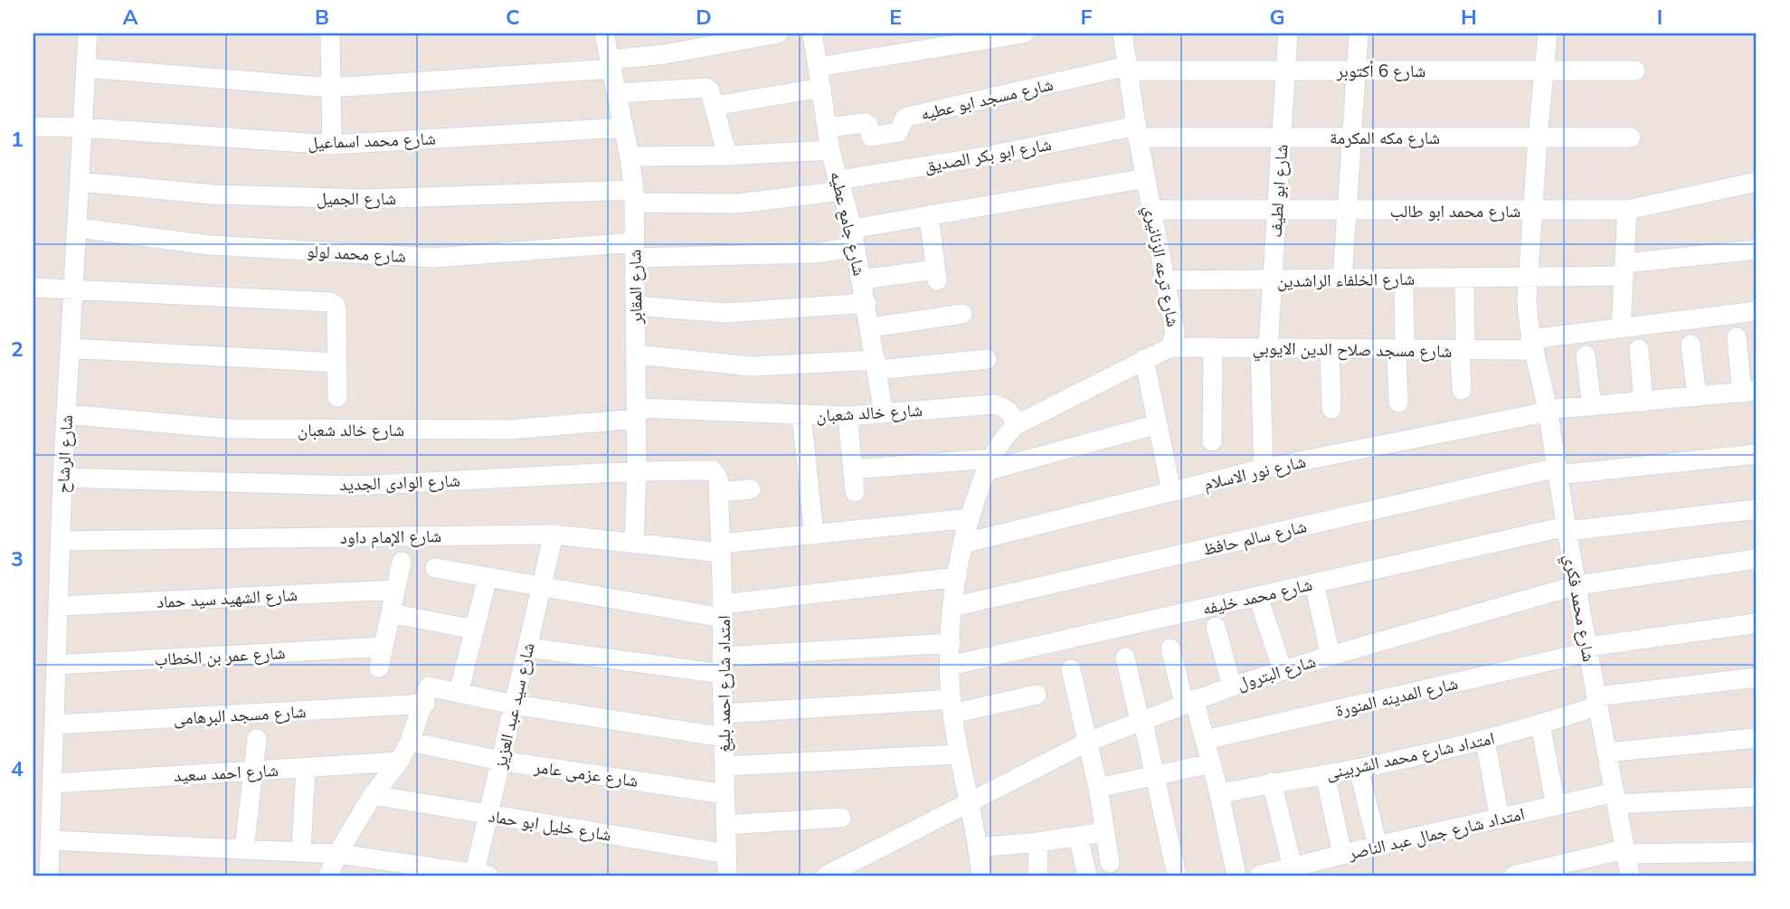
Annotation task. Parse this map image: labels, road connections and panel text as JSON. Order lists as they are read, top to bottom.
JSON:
{
  "streets": {
    "street": [
      "شارع 6 أكتوبر",
      "شارع مسجد ابو عطيه",
      "شارع مكه المكرمة",
      "شارع محمد اسماعيل",
      "شارع ابو بكر الصديق",
      "شارع ابو لطيف",
      "شارع الجميل",
      "شارع محمد ابو طالب",
      "شارع جامع عطيه",
      "شارع محمد لولو",
      "شارع ترعه الزنانيري",
      "شارع الخلفاء الراشدين",
      "شارع المقابر",
      "شارع مسجد صلاح الدين الايوبي",
      "شارع خالد شعبان",
      "شارع الرشاح",
      "شارع نور الاسلام",
      "شارع الوادى الجديد",
      "شارع الإمام داود",
      "شارع سالم حافظ",
      "شارع محمد خليفه",
      "شارع الشهيد سيد حماد",
      "شارع محمد فكري",
      "شارع عمر بن الخطاب",
      "شارع البترول",
      "امتداد شارع احمد بليغ",
      "شارع المدينه المنورة",
      "شارع سيد عبد العزيز",
      "شارع مسجد البرهامى",
      "امتداد شارع محمد الشربينى",
      "شارع احمد سعيد",
      "شارع عزمى عامر",
      "شارع خليل ابو حماد",
      "امتداد شارع جمال عبد الناصر"
    ]
  },
  "crossings": [
    ["شارع 6 أكتوبر", "شارع مسجد ابو عطيه"],
    ["شارع 6 أكتوبر", "شارع ابو لطيف"],
    ["شارع 6 أكتوبر", "شارع ترعه الزنانيري"],
    ["شارع مسجد ابو عطيه", "شارع جامع عطيه"],
    ["شارع مسجد ابو عطيه", "شارع ترعه الزنانيري"],
    ["شارع مكه المكرمة", "شارع ابو بكر الصديق"],
    ["شارع مكه المكرمة", "شارع ابو لطيف"],
    ["شارع مكه المكرمة", "شارع ترعه الزنانيري"],
    ["شارع محمد اسماعيل", "شارع المقابر"],
    ["شارع محمد اسماعيل", "شارع الرشاح"],
    ["شارع ابو بكر الصديق", "شارع الجميل"],
    ["شارع ابو بكر الصديق", "شارع جامع عطيه"],
    ["شارع ابو بكر الصديق", "شارع ترعه الزنانيري"],
    ["شارع ابو بكر الصديق", "شارع المقابر"],
    ["شارع ابو لطيف", "شارع محمد ابو طالب"],
    ["شارع ابو لطيف", "شارع الخلفاء الراشدين"],
    ["شارع ابو لطيف", "شارع مسجد صلاح الدين الايوبي"],
    ["شارع ابو لطيف", "شارع نور الاسلام"],
    ["شارع الجميل", "شارع المقابر"],
    ["شارع الجميل", "شارع الرشاح"],
    ["شارع محمد ابو طالب", "شارع ترعه الزنانيري"],
    ["شارع جامع عطيه", "شارع محمد لولو"],
    ["شارع جامع عطيه", "شارع خالد شعبان"],
    ["شارع محمد لولو", "شارع ترعه الزنانيري"],
    ["شارع محمد لولو", "شارع المقابر"],
    ["شارع محمد لولو", "شارع الرشاح"],
    ["شارع ترعه الزنانيري", "شارع الخلفاء الراشدين"],
    ["شارع ترعه الزنانيري", "شارع مسجد صلاح الدين الايوبي"],
    ["شارع ترعه الزنانيري", "شارع خالد شعبان"],
    ["شارع ترعه الزنانيري", "شارع نور الاسلام"],
    ["شارع ترعه الزنانيري", "شارع الإمام داود"],
    ["شارع ترعه الزنانيري", "شارع سالم حافظ"],
    ["شارع ترعه الزنانيري", "شارع محمد خليفه"],
    ["شارع ترعه الزنانيري", "شارع البترول"],
    ["شارع المقابر", "شارع خالد شعبان"],
    ["شارع المقابر", "شارع الوادى الجديد"],
    ["شارع المقابر", "شارع الإمام داود"],
    ["شارع مسجد صلاح الدين الايوبي", "شارع محمد فكري"],
    ["شارع خالد شعبان", "شارع الرشاح"],
    ["شارع الرشاح", "شارع الوادى الجديد"],
    ["شارع الرشاح", "شارع الإمام داود"],
    ["شارع الرشاح", "شارع الشهيد سيد حماد"],
    ["شارع الرشاح", "شارع عمر بن الخطاب"],
    ["شارع الرشاح", "شارع مسجد البرهامى"],
    ["شارع الرشاح", "شارع احمد سعيد"],
    ["شارع نور الاسلام", "شارع محمد فكري"],
    ["شارع الوادى الجديد", "امتداد شارع احمد بليغ"],
    ["شارع الإمام داود", "امتداد شارع احمد بليغ"],
    ["شارع الإمام داود", "شارع سيد عبد العزيز"],
    ["شارع سالم حافظ", "شارع محمد فكري"],
    ["شارع محمد خليفه", "شارع محمد فكري"],
    ["شارع محمد فكري", "شارع البترول"],
    ["شارع محمد فكري", "شارع المدينه المنورة"],
    ["شارع محمد فكري", "امتداد شارع محمد الشربينى"],
    ["شارع محمد فكري", "امتداد شارع جمال عبد الناصر"],
    ["امتداد شارع احمد بليغ", "شارع مسجد البرهامى"],
    ["امتداد شارع احمد بليغ", "شارع عزمى عامر"],
    ["امتداد شارع احمد بليغ", "شارع خليل ابو حماد"],
    ["شارع سيد عبد العزيز", "شارع مسجد البرهامى"],
    ["شارع سيد عبد العزيز", "شارع عزمى عامر"],
    ["شارع سيد عبد العزيز", "شارع خليل ابو حماد"]
  ],
  "grid": {
    "columns": [
      "A",
      "B",
      "C",
      "D",
      "E",
      "F",
      "G",
      "H",
      "I"
    ],
    "rows": [
      "1",
      "2",
      "3",
      "4"
    ]
  }
}
